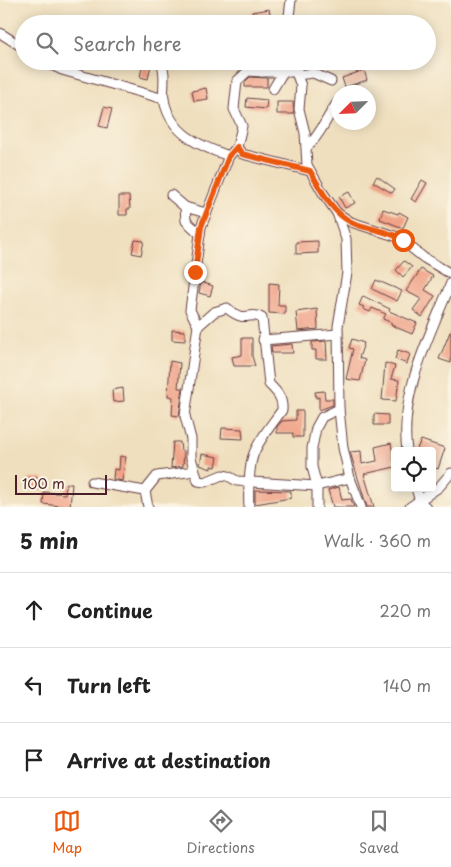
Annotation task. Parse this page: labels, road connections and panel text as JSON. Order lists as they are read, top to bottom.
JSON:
{
  "scale_bar": "100 m",
  "north": "bottom left",
  "page": {
    "search": "Search here",
    "scale": "100 m",
    "heading": ["5 min", "Walk · 360 m"],
    "list": [
      ["Continue", "220 m"],
      ["Turn left", "140 m"],
      "Arrive at destination"
    ],
    "nav": ["Map", "Directions", "Saved"]
  }
}
